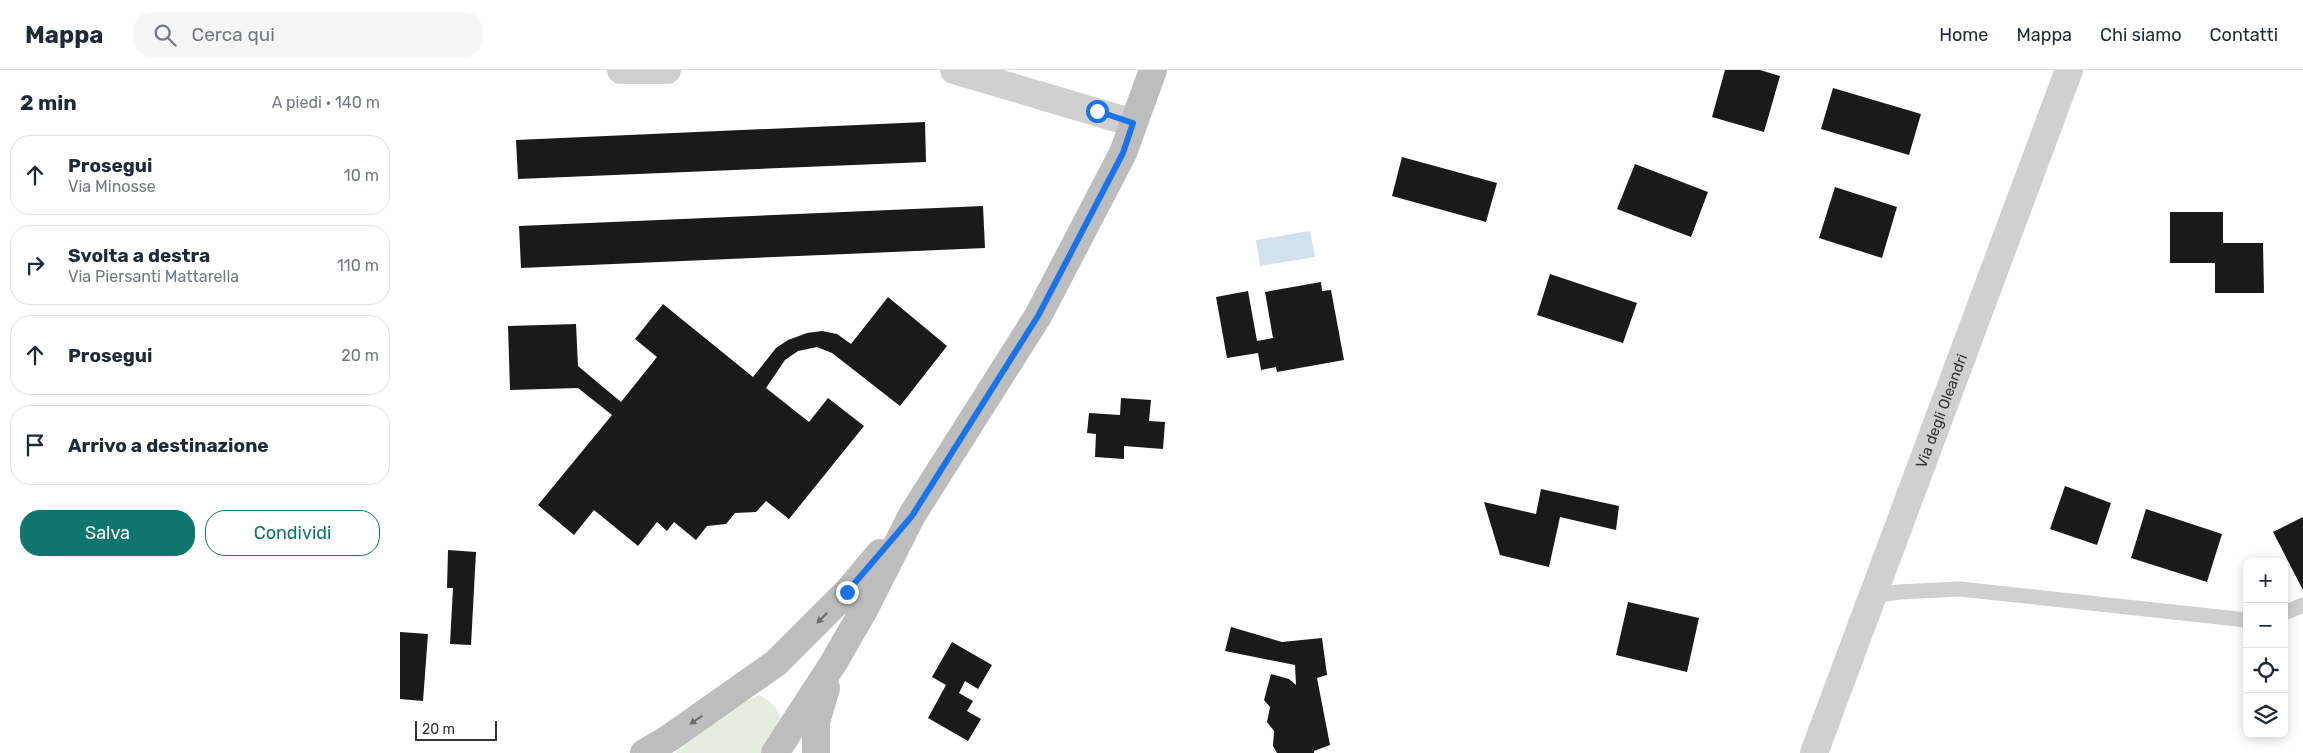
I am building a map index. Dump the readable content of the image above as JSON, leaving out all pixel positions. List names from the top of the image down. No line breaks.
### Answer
{"streets":{"street":["Via degli Oleandri"]},"scale_bar":"20 m","page":{"header":"Mappa","search":"Cerca qui","nav":["Home","Mappa","Chi siamo","Contatti"],"heading":["2 min","A piedi · 140 m"],"list":[["Prosegui","Via Minosse","10 m"],["Svolta a destra","Via Piersanti Mattarella","110 m"],["Prosegui","20 m"],"Arrivo a destinazione"],"buttons":["Salva","Condividi"],"map_buttons":["+","−"],"scale":"20 m"}}
